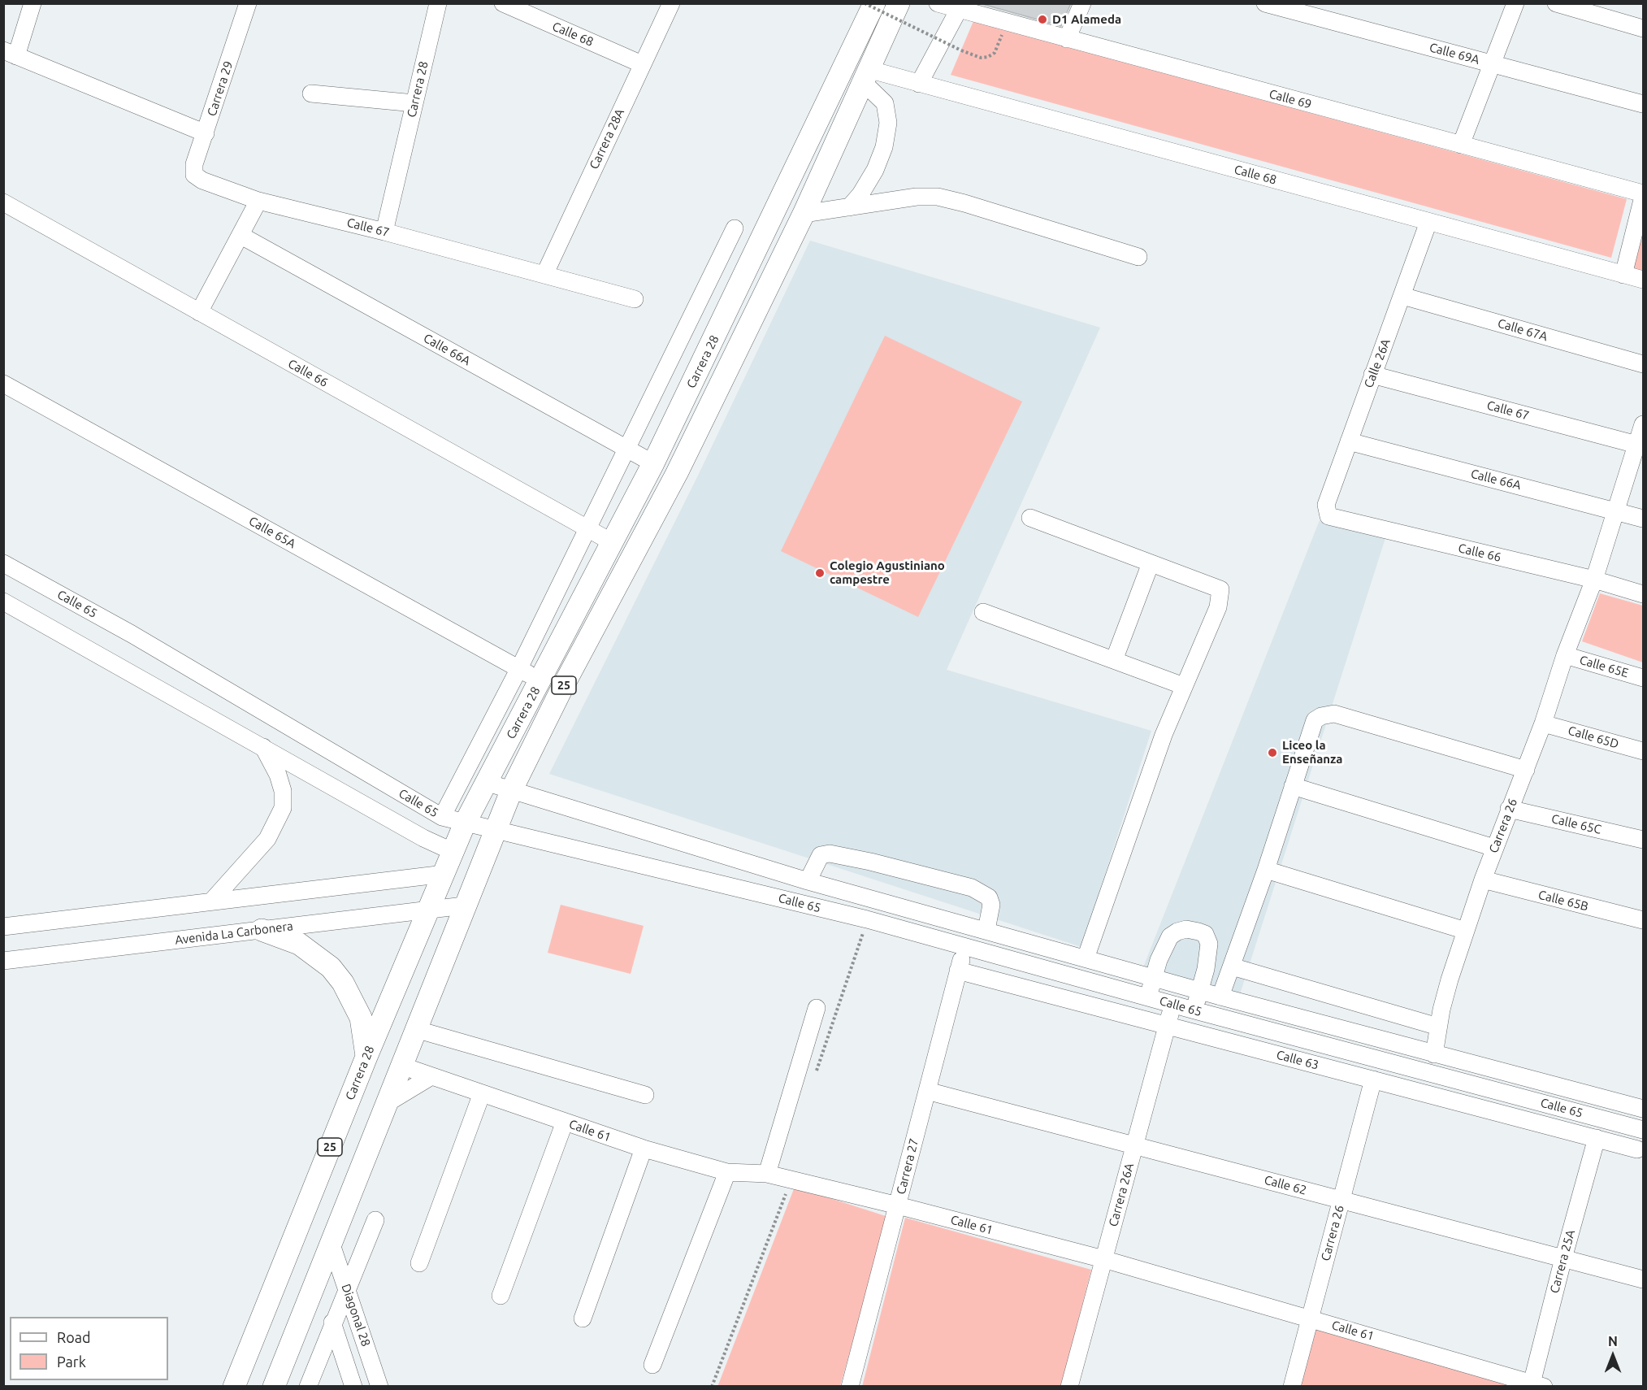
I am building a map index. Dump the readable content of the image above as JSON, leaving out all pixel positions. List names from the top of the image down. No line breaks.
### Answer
{"streets":{"main road":["Carrera 28","25"],"street":["Calle 68","Calle 69A","Carrera 29","Calle 69","Carrera 28A","Calle 67","Calle 67A","Calle 66A","Calle 26A","Calle 66","Calle 65A","Calle 65","Calle 65E","Calle 65D","Calle 65C","Carrera 26","Calle 65B","Avenida La Carbonera","Calle 63","Calle 61","Carrera 27","Calle 62","Carrera 26A","Carrera 25A","Diagonal 28"]},"crossings":[["Calle 68","Carrera 28"],["Calle 68","Carrera 28A"],["Calle 68","Calle 26A"],["Carrera 29","Calle 67"],["Carrera 28","Calle 67"],["Carrera 28","Calle 66A"],["Carrera 28","Calle 66"],["Carrera 28","Calle 65A"],["Carrera 28","Calle 65"],["Carrera 28","Avenida La Carbonera"],["Carrera 28","Calle 61"],["Carrera 28","Diagonal 28"],["Carrera 28A","Calle 67"],["Calle 67","Calle 26A"],["Calle 67","Carrera 26"],["Calle 67A","Calle 26A"],["Calle 66A","Calle 26A"],["Calle 66A","Carrera 26"],["Calle 26A","Calle 66"],["Calle 66","Carrera 26"],["Calle 65","Carrera 26"],["Calle 65","Carrera 27"],["Calle 65","Carrera 26A"],["Calle 65E","Carrera 26"],["Calle 65D","Carrera 26"],["Calle 65C","Carrera 26"],["Carrera 26","Calle 65B"],["Carrera 26","Calle 63"],["Carrera 26","Calle 61"],["Carrera 26","Calle 62"],["Calle 63","Carrera 27"],["Calle 63","Carrera 26A"],["Calle 63","Carrera 25A"],["Calle 61","Carrera 27"],["Calle 61","Carrera 26A"],["Calle 61","Carrera 25A"],["Carrera 27","Calle 62"],["Calle 62","Carrera 26A"],["Calle 62","Carrera 25A"]],"places":["D1 Alameda","Colegio Agustiniano campestre","Liceo la Enseñanza"],"legend":["Road","Park"],"north":"top"}
